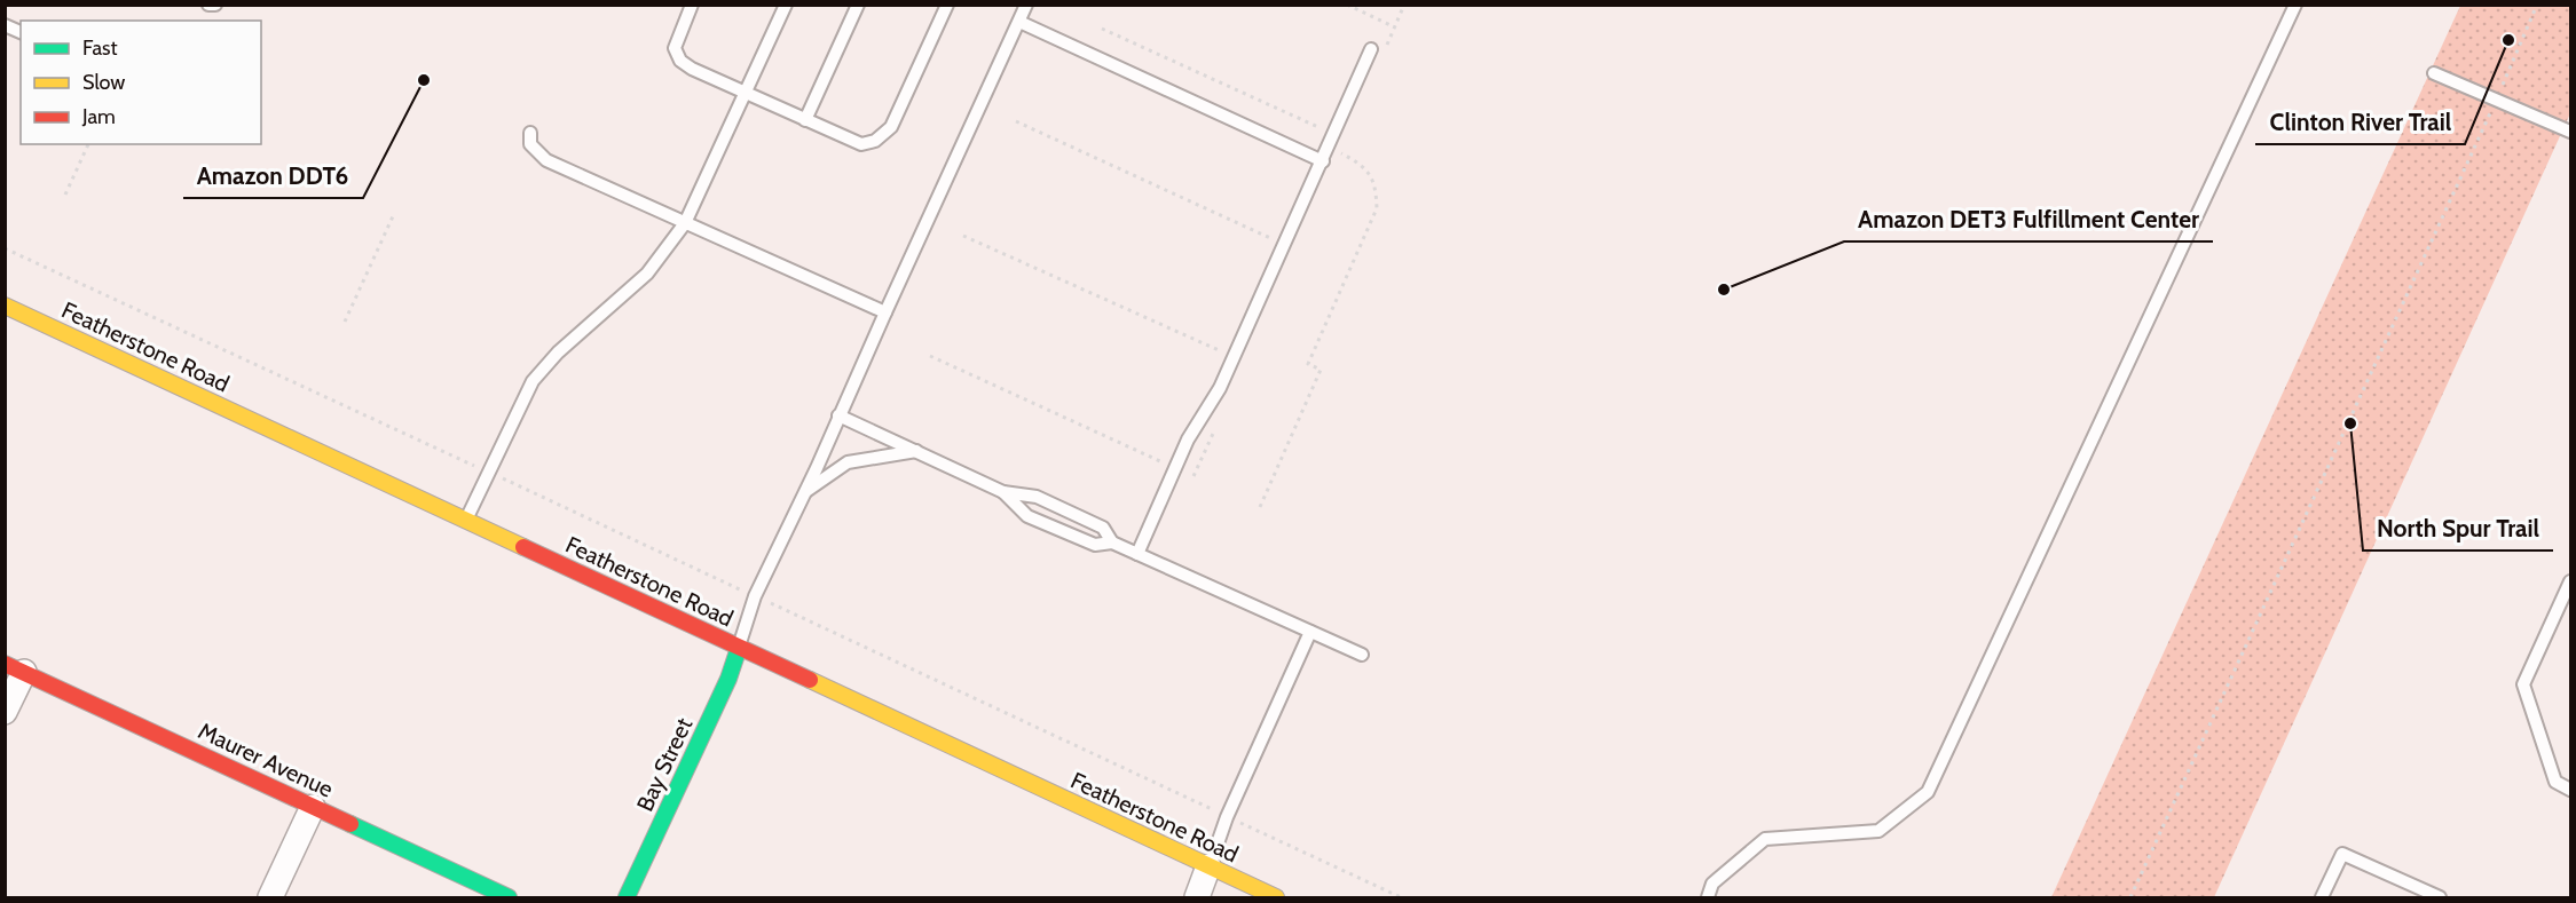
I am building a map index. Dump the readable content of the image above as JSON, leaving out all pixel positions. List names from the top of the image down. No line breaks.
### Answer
{"streets":{"street":["Featherstone Road","Maurer Avenue","Bay Street"]},"crossings":[["Featherstone Road","Bay Street"]],"places":["Clinton River Trail","Amazon DDT6","Amazon DET3 Fulfillment Center","North Spur Trail"],"legend":["Fast","Slow","Jam"]}
